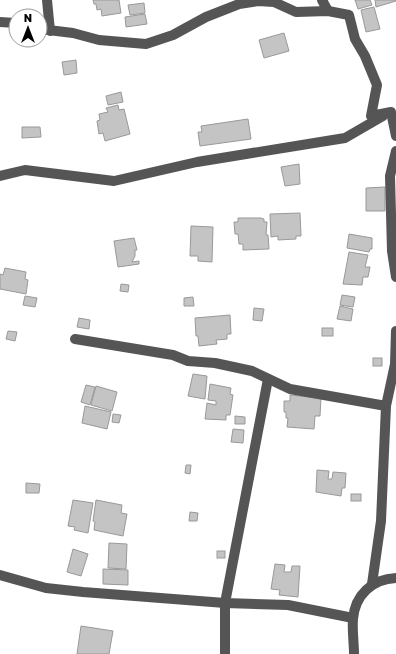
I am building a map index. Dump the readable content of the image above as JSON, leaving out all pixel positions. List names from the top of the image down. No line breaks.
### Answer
{"north":"top"}
